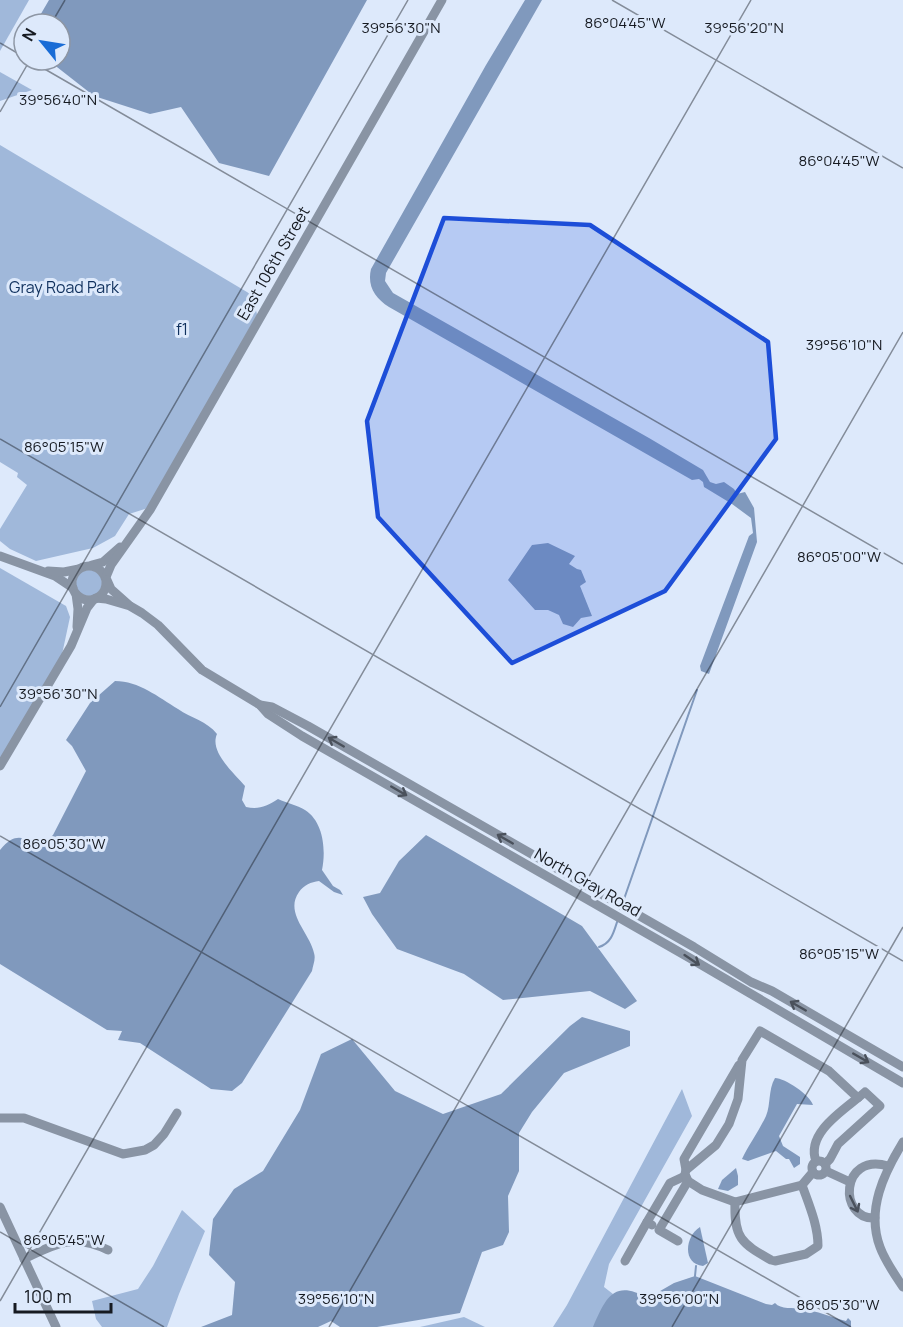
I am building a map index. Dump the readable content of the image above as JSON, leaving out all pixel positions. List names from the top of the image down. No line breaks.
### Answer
{"streets":{"street":["East 106th Street","North Gray Road"]},"crossings":[["East 106th Street","North Gray Road"]],"parks":["Gray Road Park","f1"],"scale_bar":"100 m","north":"top left","coordinates":["86°04'45\"W","39°56'30\"N","39°56'20\"N","39°56'40\"N","39°56'10\"N","86°05'15\"W","86°05'00\"W","86°05'30\"W","86°05'45\"W","39°56'00\"N"]}
